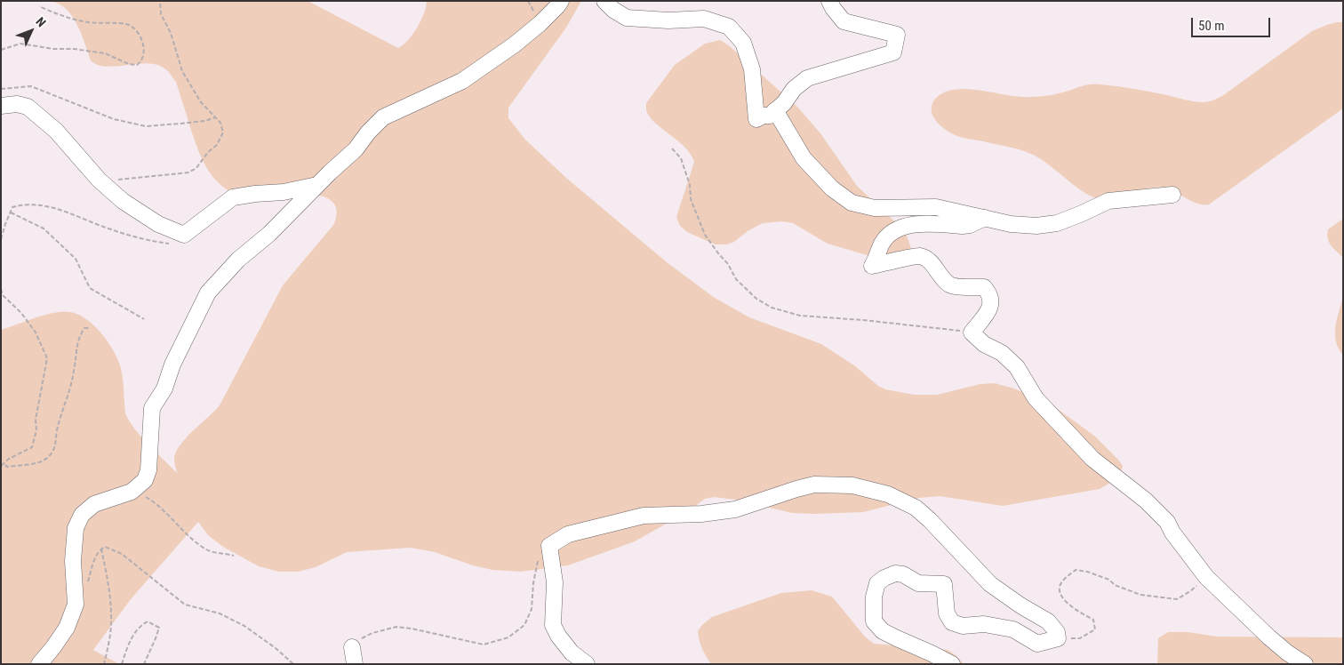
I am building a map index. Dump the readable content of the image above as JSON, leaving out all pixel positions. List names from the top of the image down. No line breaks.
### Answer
{"scale_bar":"50 m","north":"top right"}
